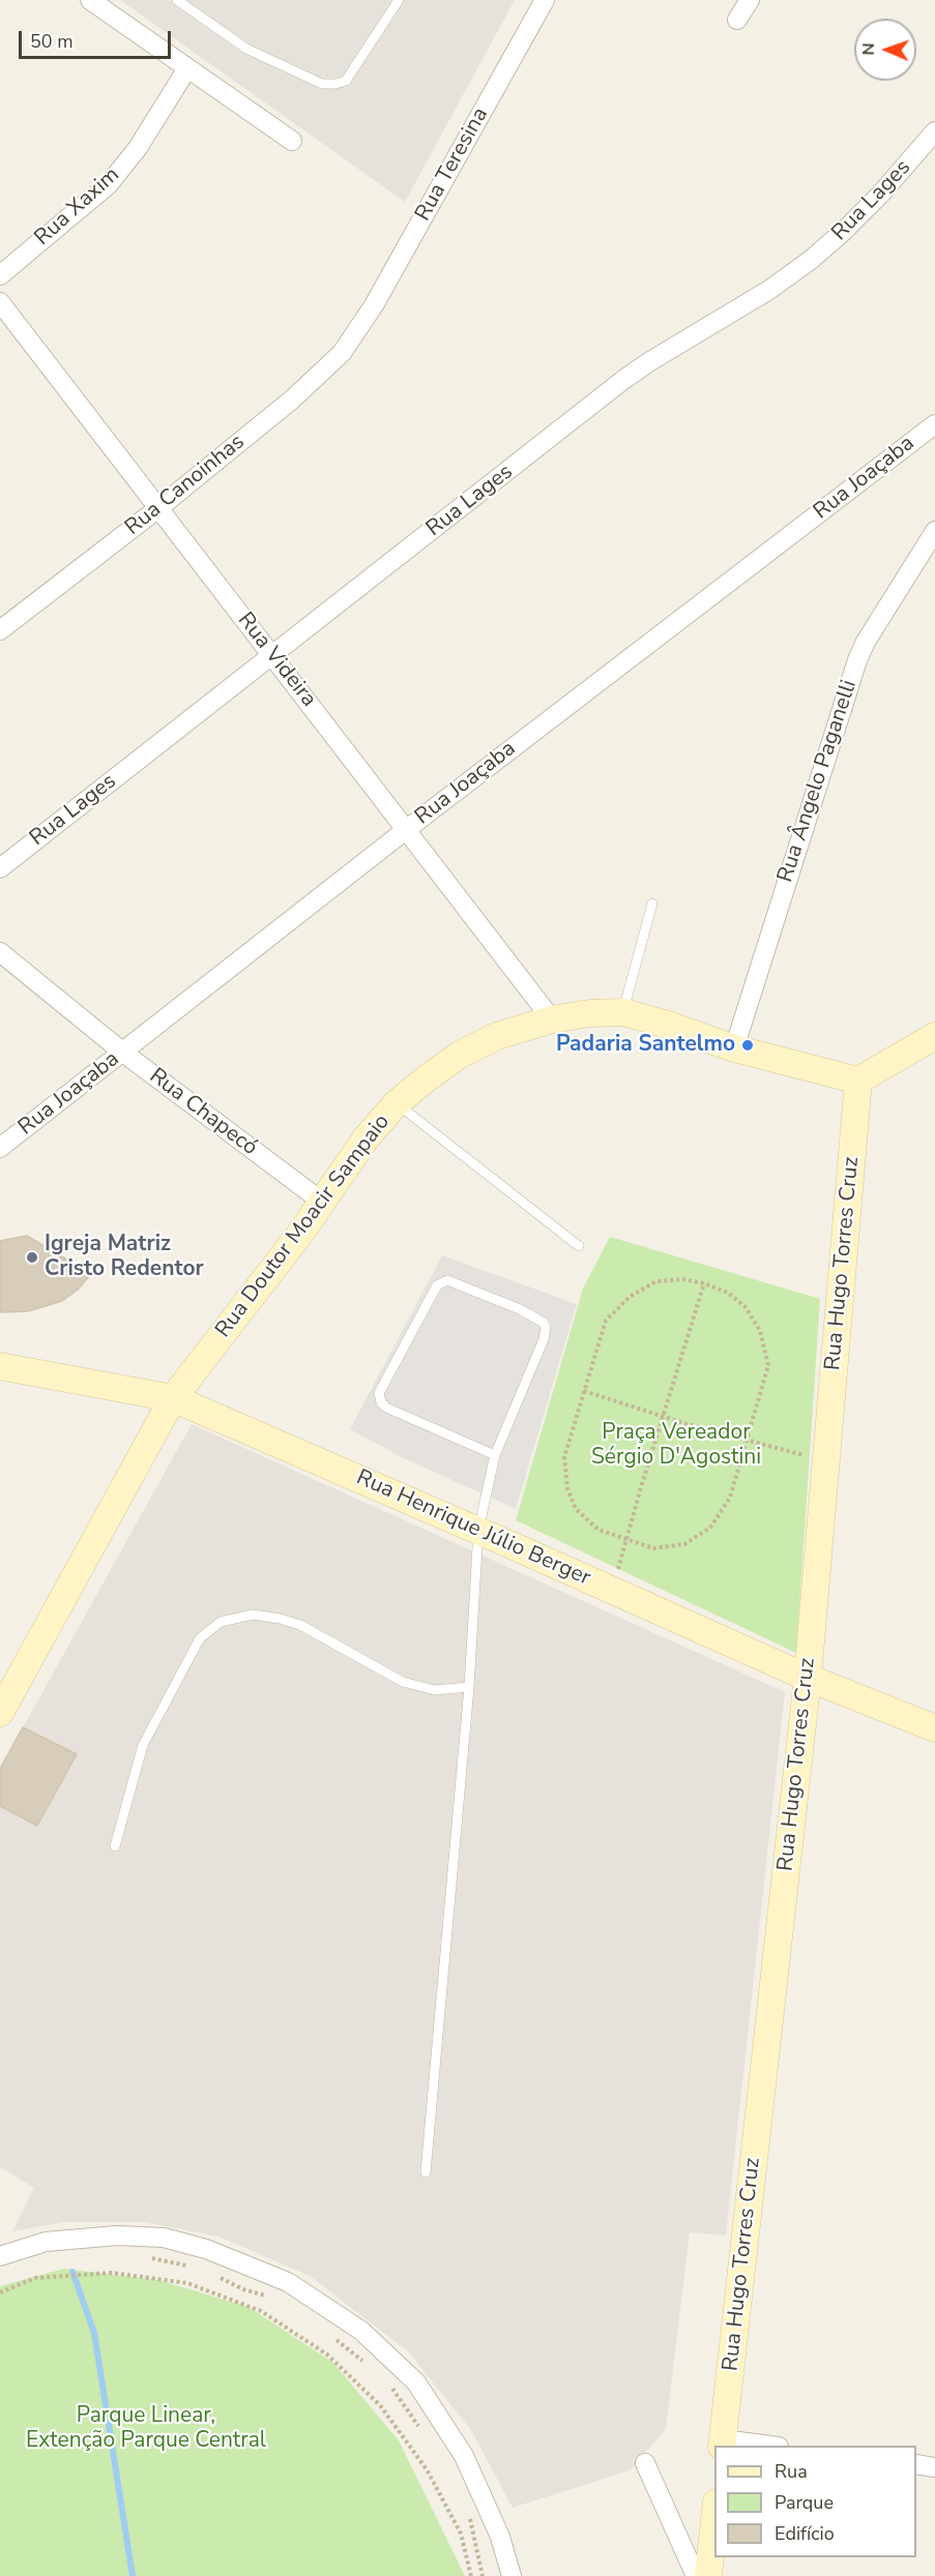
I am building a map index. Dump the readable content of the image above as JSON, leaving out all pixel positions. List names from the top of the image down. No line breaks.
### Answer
{"streets":{"street":["Rua Teresina","Rua Lages","Rua Xaxim","Rua Joaçaba","Rua Canoinhas","Rua Videira","Rua Ângelo Paganelli","Rua Chapecó","Rua Doutor Moacir Sampaio","Rua Hugo Torres Cruz","Rua Henrique Júlio Berger"]},"crossings":[["Rua Teresina","Rua Canoinhas"],["Rua Lages","Rua Videira"],["Rua Joaçaba","Rua Videira"],["Rua Joaçaba","Rua Chapecó"],["Rua Canoinhas","Rua Videira"],["Rua Videira","Rua Doutor Moacir Sampaio"],["Rua Ângelo Paganelli","Rua Doutor Moacir Sampaio"],["Rua Chapecó","Rua Doutor Moacir Sampaio"],["Rua Doutor Moacir Sampaio","Rua Hugo Torres Cruz"],["Rua Doutor Moacir Sampaio","Rua Henrique Júlio Berger"],["Rua Hugo Torres Cruz","Rua Henrique Júlio Berger"]],"parks":["Praça Vereador Sérgio D'Agostini","Parque Linear, Extenção Parque Central"],"places":["Padaria Santelmo","Igreja Matriz Cristo Redentor"],"legend":["Rua","Parque","Edifício"],"scale_bar":"50 m","north":"left"}
